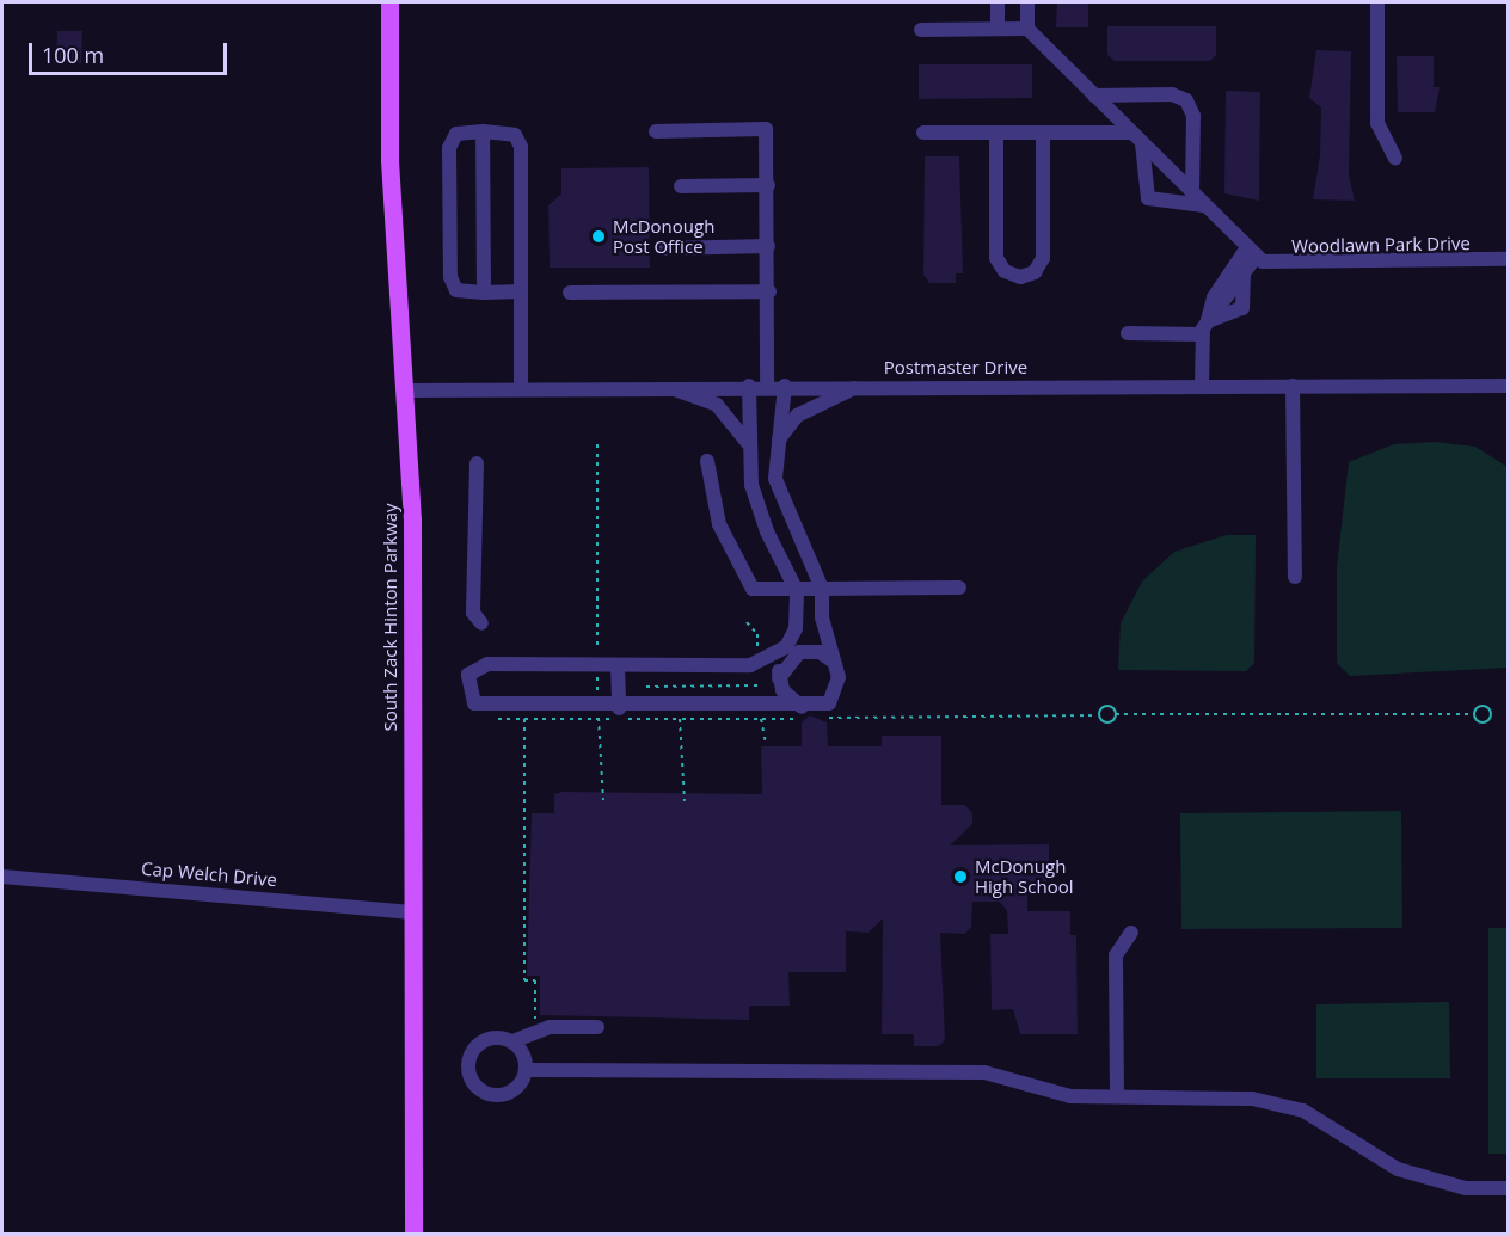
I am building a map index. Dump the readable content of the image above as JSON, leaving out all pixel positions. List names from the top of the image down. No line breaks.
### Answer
{"streets":{"main road":["South Zack Hinton Parkway"],"street":["Woodlawn Park Drive","Postmaster Drive","Cap Welch Drive"]},"crossings":[["Postmaster Drive","South Zack Hinton Parkway"],["South Zack Hinton Parkway","Cap Welch Drive"]],"places":["McDonough Post Office","McDonugh High School"],"scale_bar":"100 m"}
